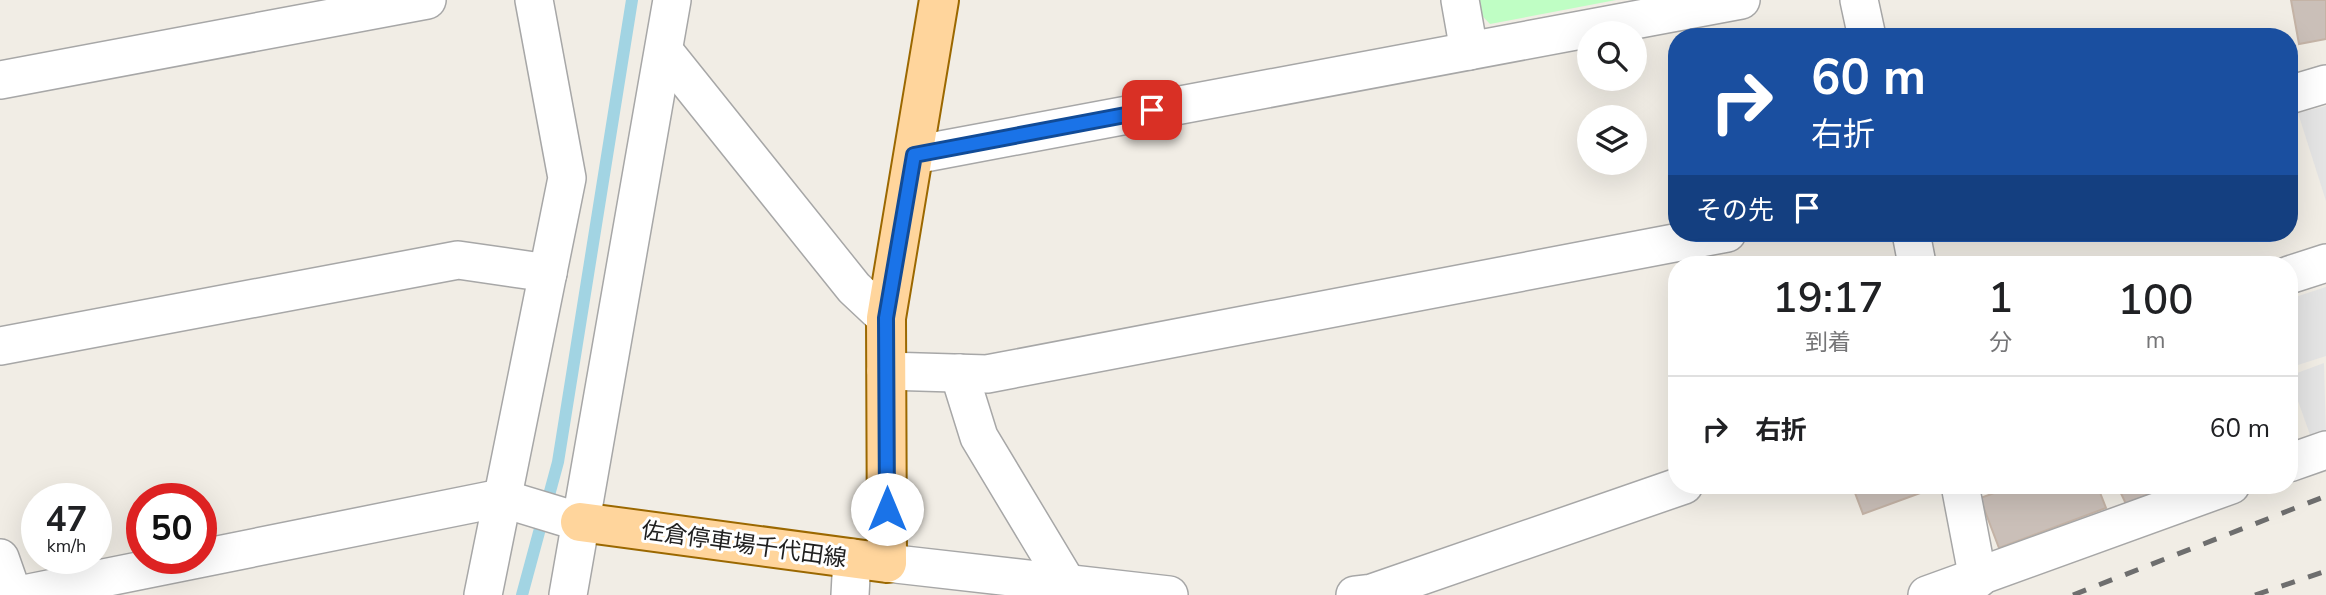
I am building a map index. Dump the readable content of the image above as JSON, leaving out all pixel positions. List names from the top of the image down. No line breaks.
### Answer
{"streets":{"main road":["佐倉停車場千代田線"]},"page":{"turn":["60 m","右折"],"then":"その先","eta":["19:17","到着","1","分","100","m"],"list":[{"name":"右折","value":"60 m"}],"speed":"47 km/h","limit":"50"}}
